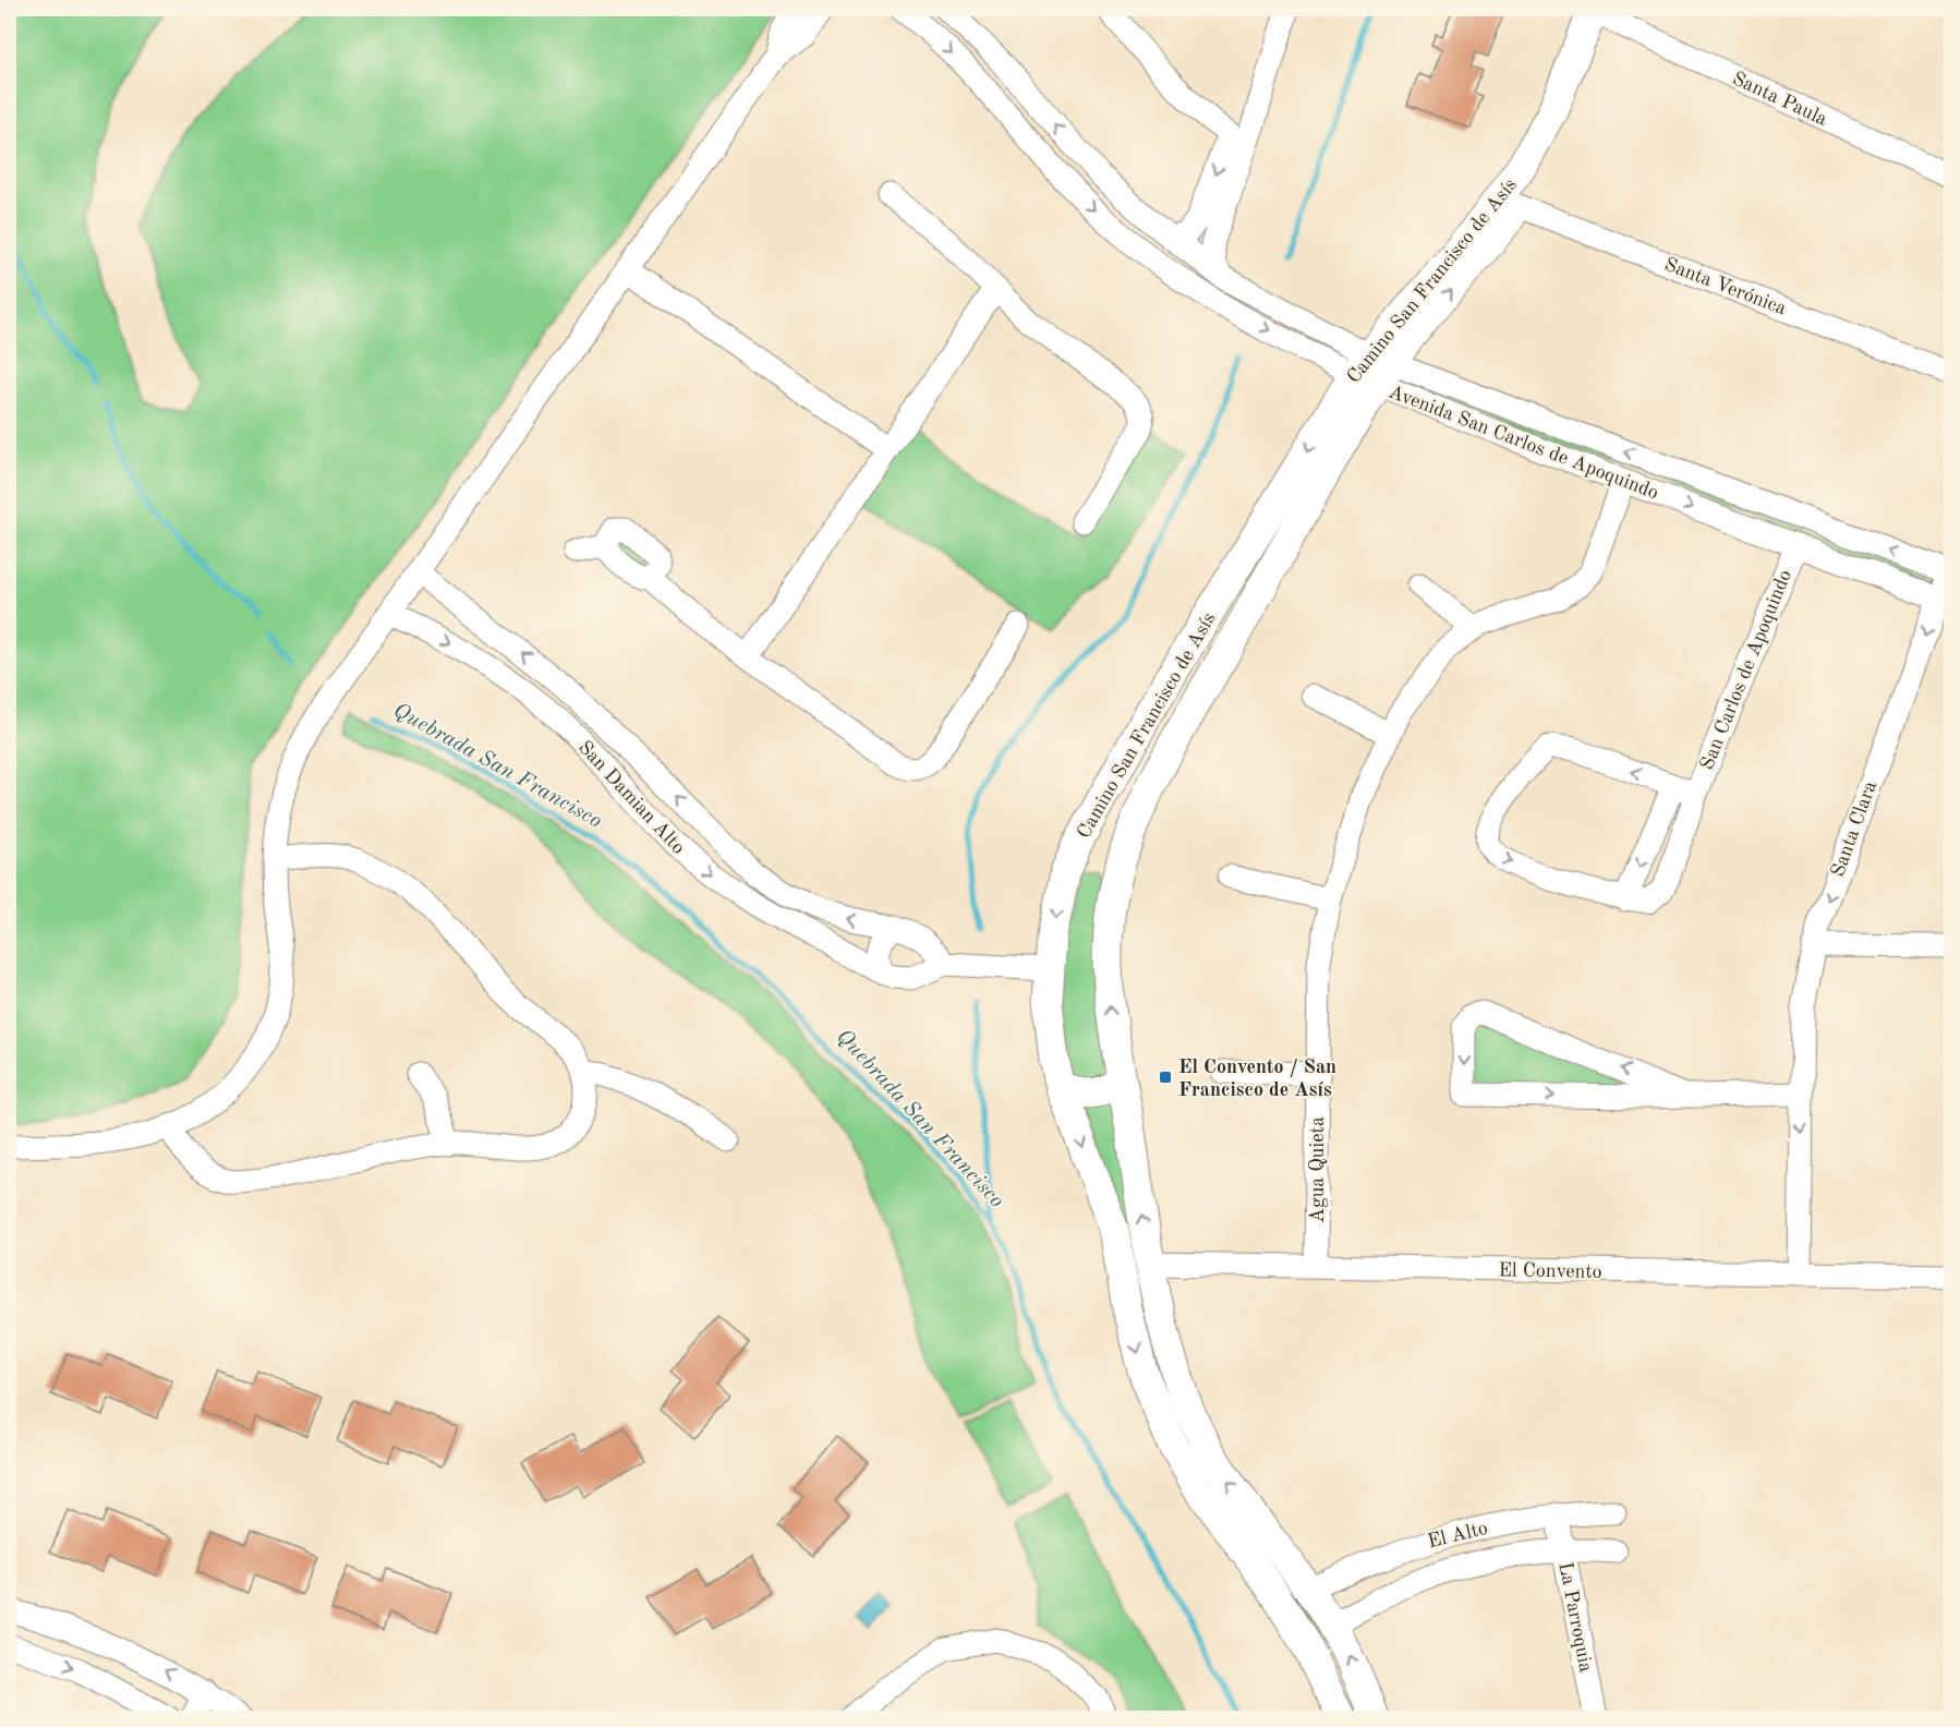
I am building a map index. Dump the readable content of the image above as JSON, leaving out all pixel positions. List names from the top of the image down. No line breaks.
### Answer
{"streets":{"main road":["Camino San Francisco de Asís"],"street":["Santa Paula","Santa Verónica","Avenida San Carlos de Apoquindo","San Carlos de Apoquindo","San Damian Alto","Santa Clara","Agua Quieta","El Convento","El Alto","La Parroquia"]},"crossings":[["Santa Paula","Camino San Francisco de Asís"],["Camino San Francisco de Asís","Santa Verónica"],["Camino San Francisco de Asís","Avenida San Carlos de Apoquindo"],["Camino San Francisco de Asís","San Damian Alto"],["Camino San Francisco de Asís","El Convento"],["Camino San Francisco de Asís","El Alto"],["Avenida San Carlos de Apoquindo","San Carlos de Apoquindo"],["Avenida San Carlos de Apoquindo","Santa Clara"],["Avenida San Carlos de Apoquindo","Agua Quieta"],["Santa Clara","El Convento"],["Agua Quieta","El Convento"],["El Alto","La Parroquia"]],"one_way":["Santa Clara"],"water":["Quebrada San Francisco"],"places":{"transit":["El Convento / San Francisco de Asís"]}}
